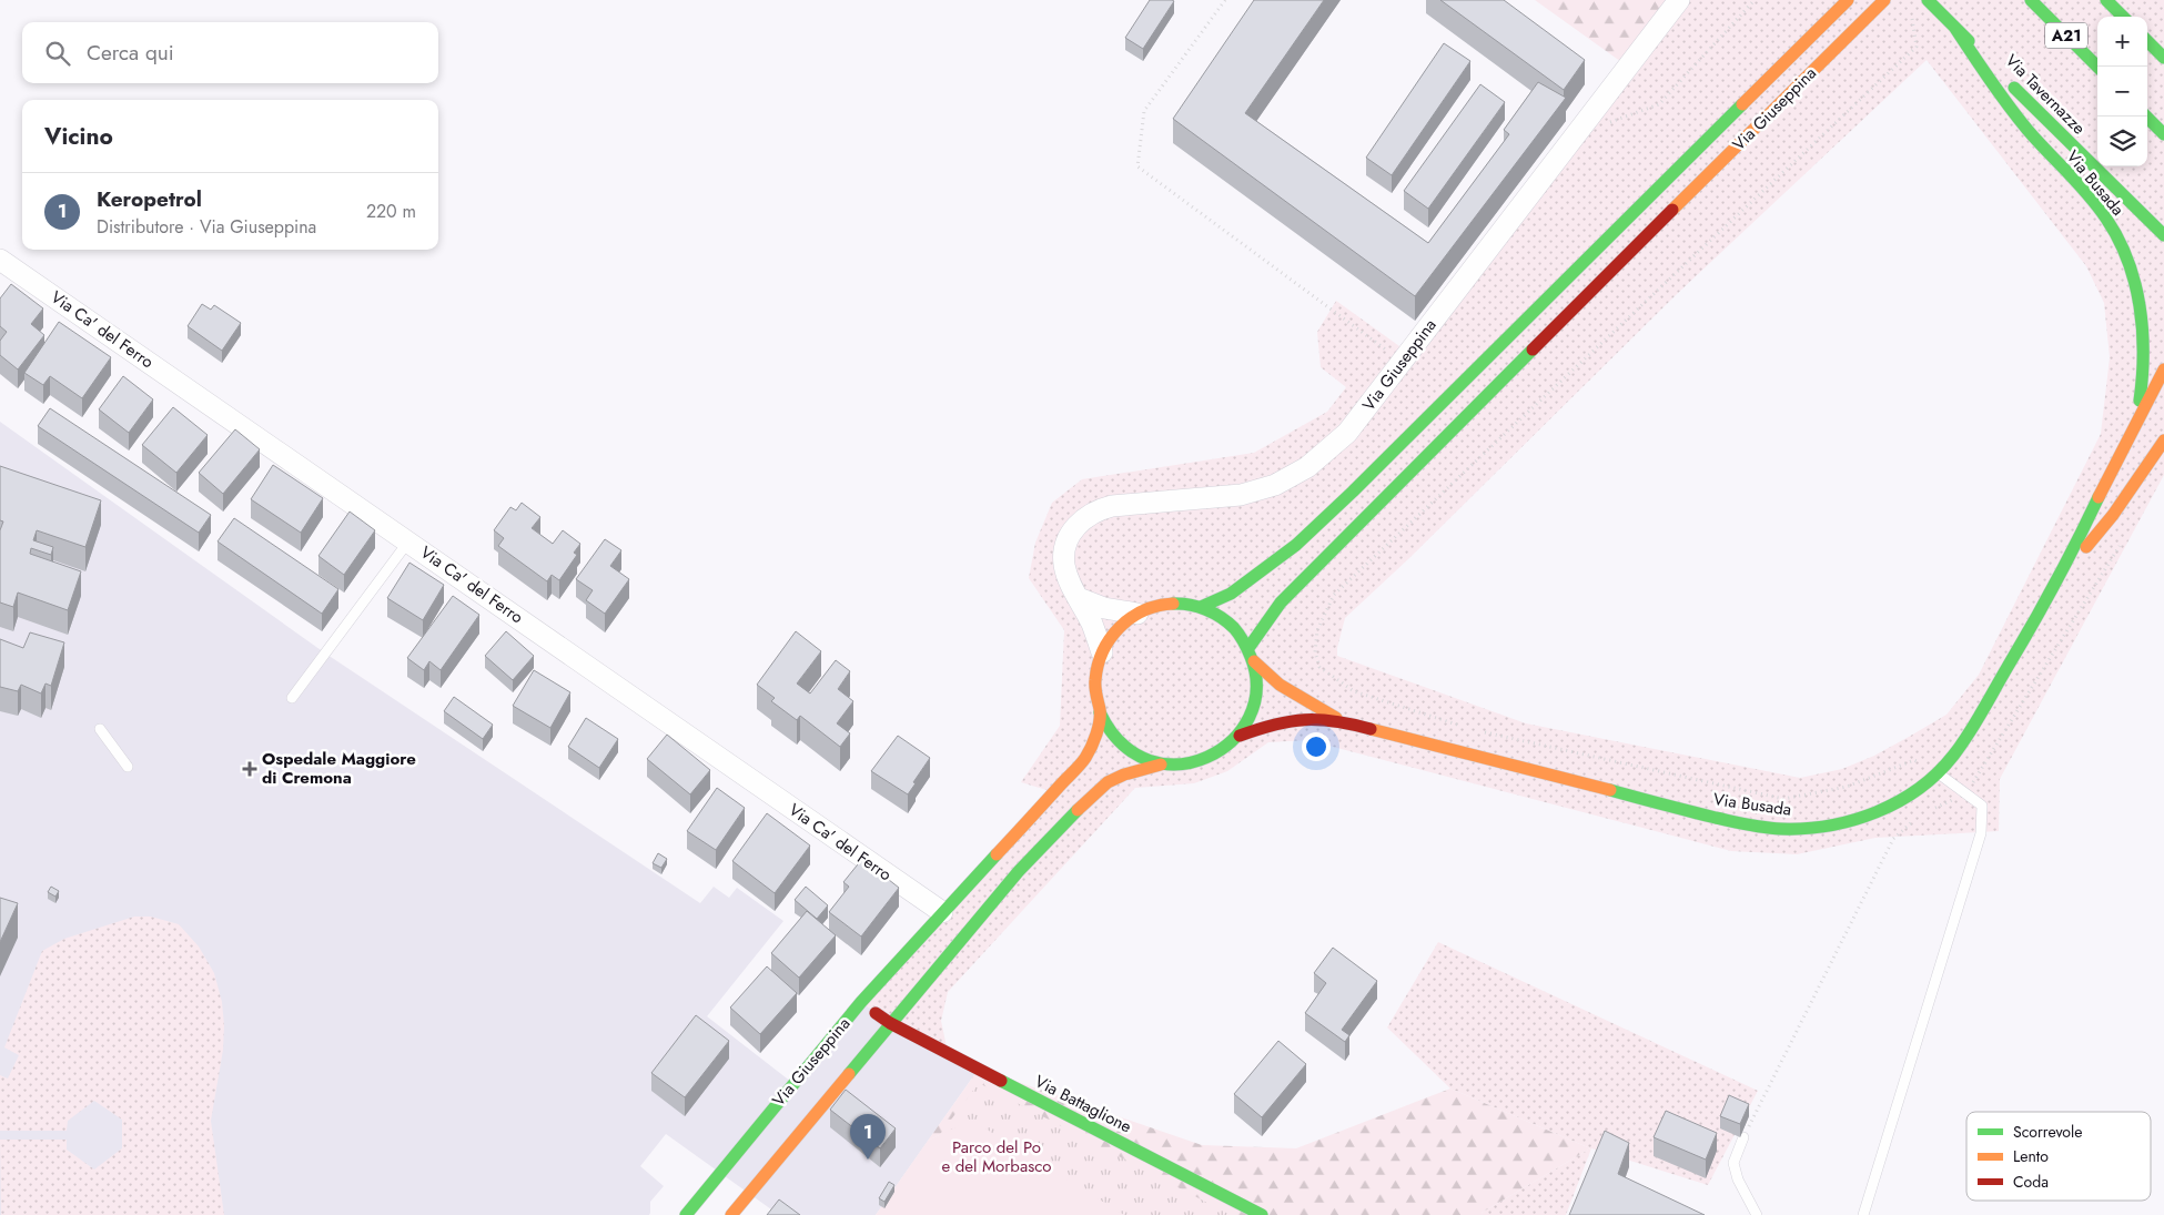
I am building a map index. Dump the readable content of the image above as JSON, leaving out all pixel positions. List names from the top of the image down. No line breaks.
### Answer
{"streets":{"main road":["A21","Via Tavernazze","Via Giuseppina","Via Busada","Via Battaglione"],"street":["Via Ca' del Ferro"]},"crossings":[["Via Tavernazze","Via Busada"],["Via Giuseppina","Via Busada"],["Via Giuseppina","Via Ca' del Ferro"],["Via Giuseppina","Via Battaglione"]],"parks":["Parco del Po e del Morbasco"],"places":{"health":["Ospedale Maggiore di Cremona"]},"legend":["Scorrevole","Lento","Coda"],"page":{"map_buttons":["+","−"],"search":"Cerca qui","heading":"Vicino","list":[{"mark":"1","name":"Keropetrol","note":"Distributore · Via Giuseppina","value":"220 m"}],"pins":"1"}}
